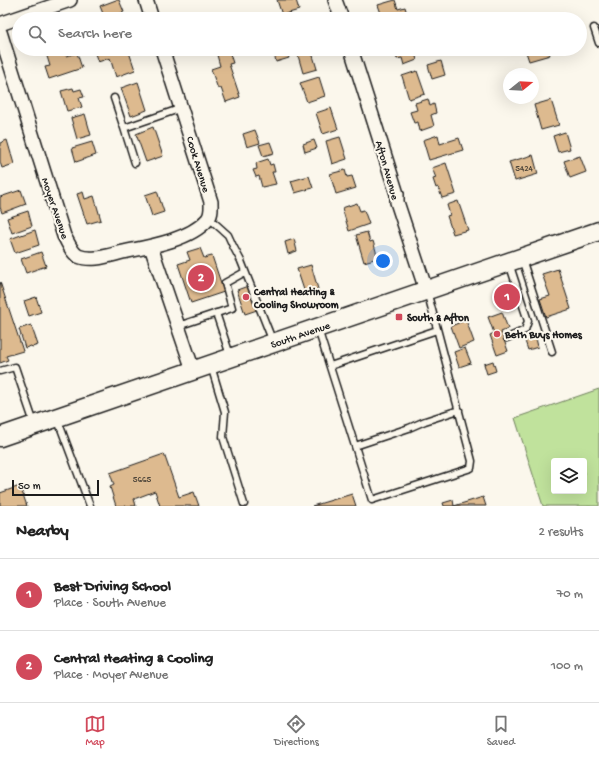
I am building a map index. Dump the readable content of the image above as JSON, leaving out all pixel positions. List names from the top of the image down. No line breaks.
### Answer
{"streets":{"main road":["South Avenue"],"street":["Cook Avenue","Afton Avenue","Moyer Avenue"]},"crossings":[["Afton Avenue","South Avenue"]],"places":{"other":["Central Heating & Cooling Showroom","Beth Buys Homes"],"transit":["South & Afton"]},"house_numbers":["5424","5665"],"scale_bar":"50 m","north":"right","page":{"search":"Search here","pins":["2","1"],"scale":"50 m","heading":["Nearby","2 results"],"list":[{"mark":"1","name":"Best Driving School","note":"Place · South Avenue","value":"70 m"},{"mark":"2","name":"Central Heating & Cooling","note":"Place · Moyer Avenue","value":"100 m"}],"nav":["Map","Directions","Saved"]}}
